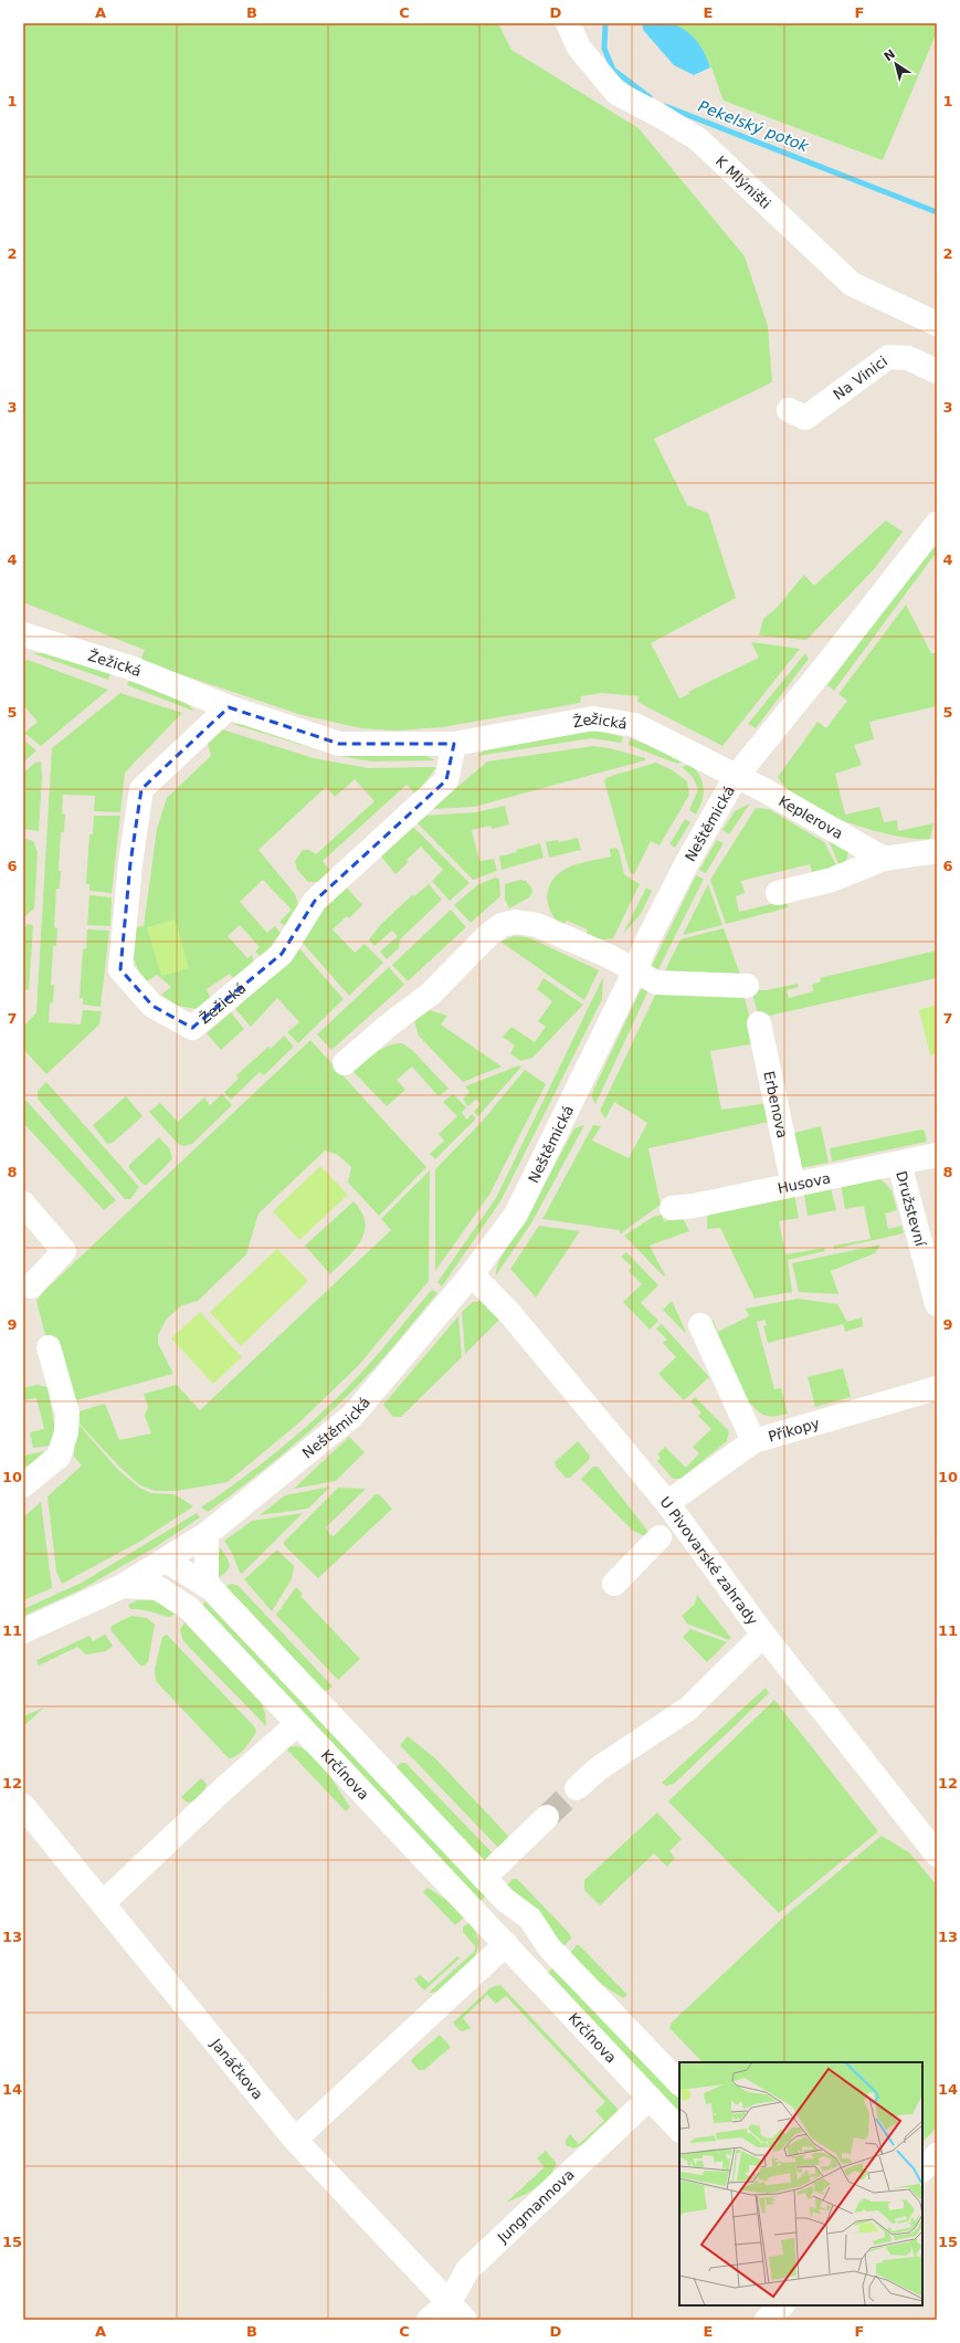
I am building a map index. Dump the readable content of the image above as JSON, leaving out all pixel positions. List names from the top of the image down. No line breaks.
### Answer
{"streets":{"street":["K Mlýništi","Na Vinici","Žežická","Keplerova","Neštěmická","Erbenova","Husova","Družstevní","Příkopy","U Pivovarské zahrady","Krčínova","Janáčkova","Jungmannova"]},"crossings":[["Žežická","Keplerova"],["Žežická","Neštěmická"],["Keplerova","Neštěmická"],["Neštěmická","U Pivovarské zahrady"],["Neštěmická","Krčínova"],["Erbenova","Husova"],["Husova","Družstevní"],["Příkopy","U Pivovarské zahrady"],["Krčínova","Jungmannova"],["Janáčkova","Jungmannova"]],"water":["Pekelský potok"],"north":"top left","grid":{"columns":["A","B","C","D","E","F"],"rows":["1","2","3","4","5","6","7","8","9","10","11","12","13","14","15"]}}
